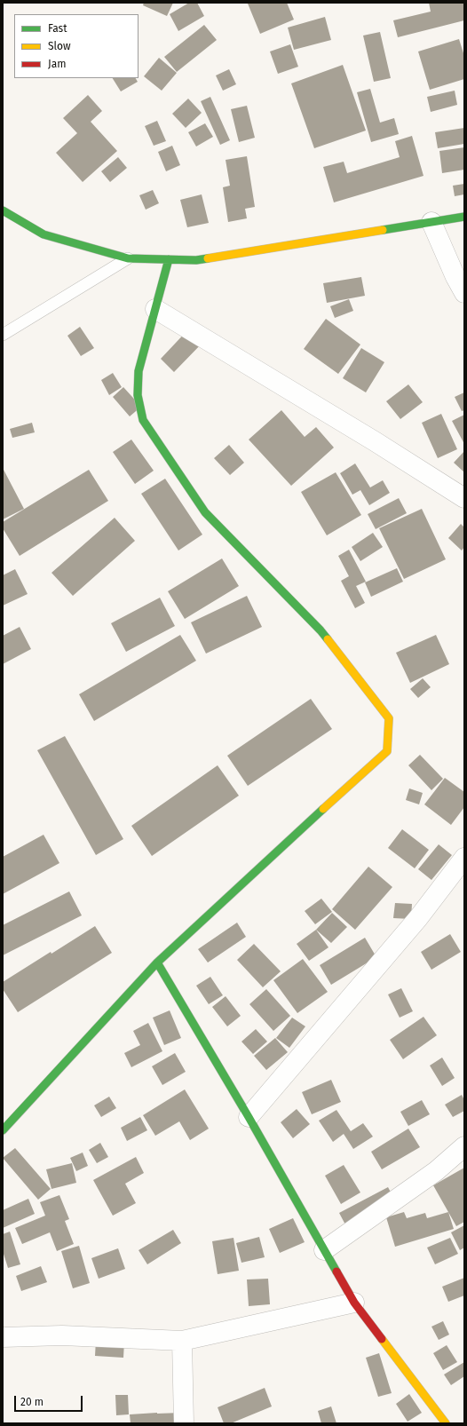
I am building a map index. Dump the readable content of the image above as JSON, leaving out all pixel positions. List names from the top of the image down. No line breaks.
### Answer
{"legend":["Fast","Slow","Jam"],"scale_bar":"20 m"}
